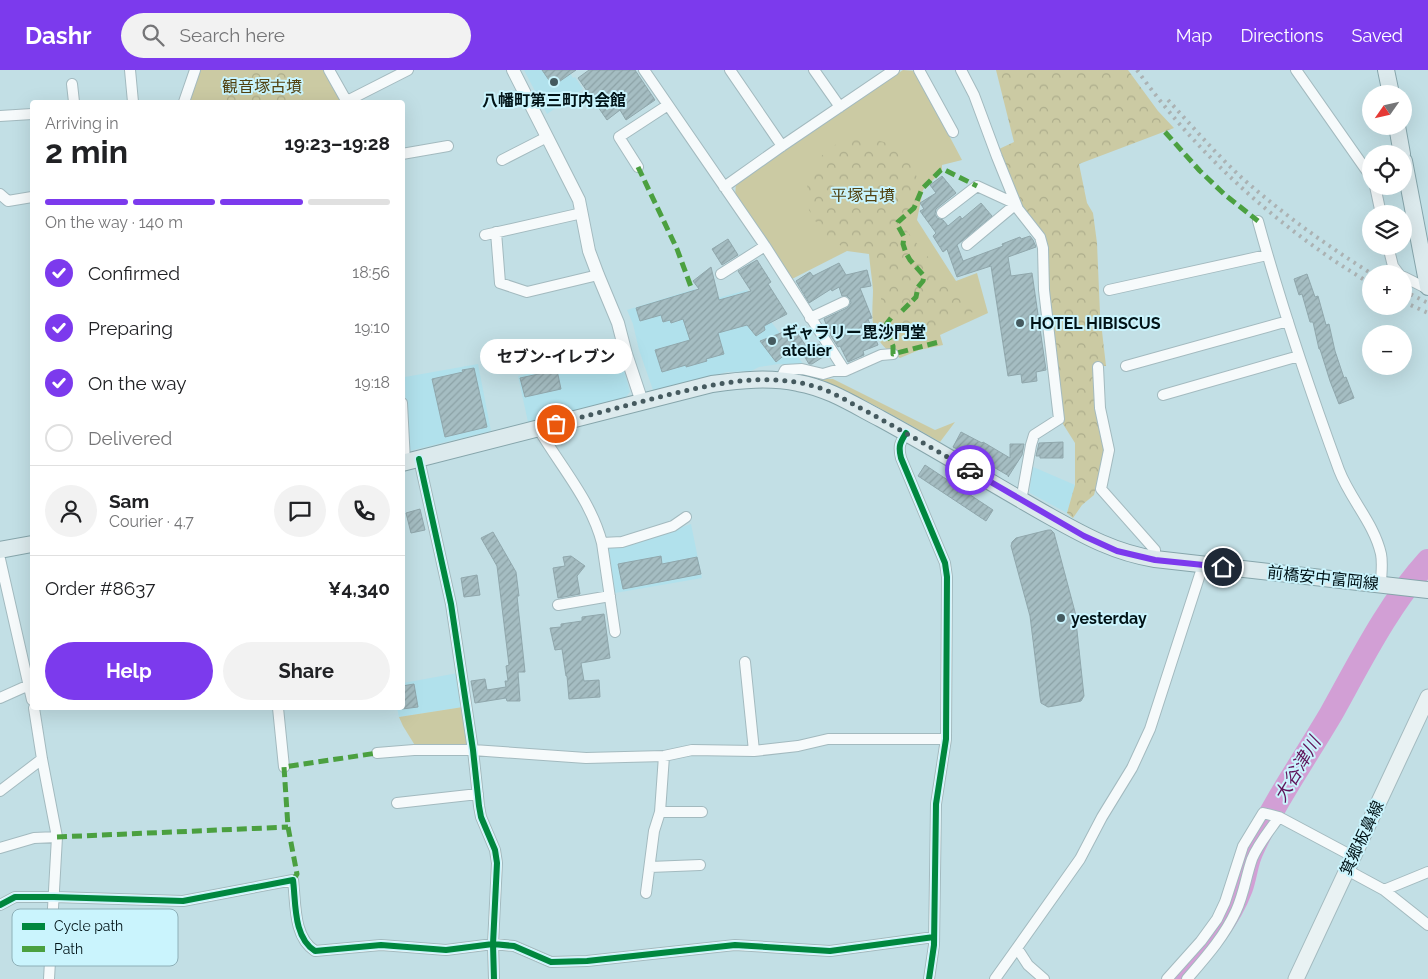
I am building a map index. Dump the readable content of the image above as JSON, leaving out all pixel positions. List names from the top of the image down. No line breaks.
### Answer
{"streets":{"main road":["前橋安中富岡線","箕郷板鼻線"]},"water":["大谷津川"],"parks":["観音塚古墳","平塚古墳"],"places":["八幡町第三町内会館","HOTEL HIBISCUS","ギャラリー毘沙門堂 atelier","セブン-イレブン","yesterday"],"legend":["Cycle path","Path"],"north":"bottom left","page":{"header":"Dashr","search":"Search here","nav":["Map","Directions","Saved"],"map_buttons":["+","−"],"heading":["2 min","Arriving in","19:23–19:28"],"panel":["Sam","Courier · 4.7","Order #8637","¥4,340"],"bar":"On the way · 140 m","list":[["Confirmed","18:56"],["Preparing","19:10"],["On the way","19:18"],"Delivered"],"bubble":"セブン-イレブン","buttons":["Help","Share"]}}
